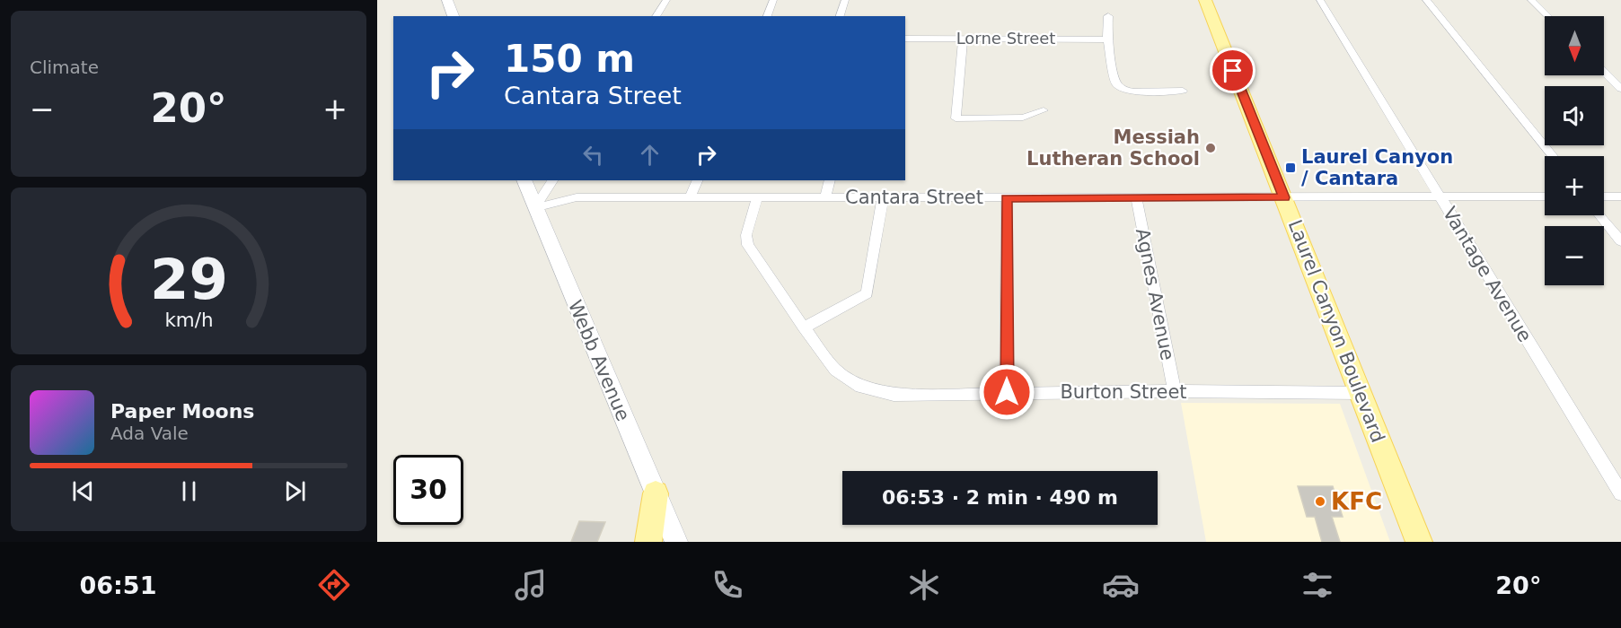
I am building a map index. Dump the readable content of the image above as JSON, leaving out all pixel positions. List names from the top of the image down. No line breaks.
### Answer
{"streets":{"main road":["Laurel Canyon Boulevard"],"street":["Lorne Street","Cantara Street","Vantage Avenue","Agnes Avenue","Webb Avenue","Burton Street"]},"crossings":[["Cantara Street","Vantage Avenue"],["Cantara Street","Agnes Avenue"],["Cantara Street","Laurel Canyon Boulevard"],["Cantara Street","Webb Avenue"],["Cantara Street","Burton Street"],["Agnes Avenue","Burton Street"],["Laurel Canyon Boulevard","Burton Street"]],"places":{"other":["Messiah Lutheran School","KFC"],"transit":["Laurel Canyon / Cantara"]},"north":"bottom","page":{"tile":"Climate","map_buttons":["+","−"],"turn":["150 m","Cantara Street"],"heat":["−","20°","+"],"song":["Paper Moons","Ada Vale"],"limit":"30","trip":"06:53 · 2 min · 490 m","tabs":["06:51","20°"],"gauge":["29","km/h"]}}
